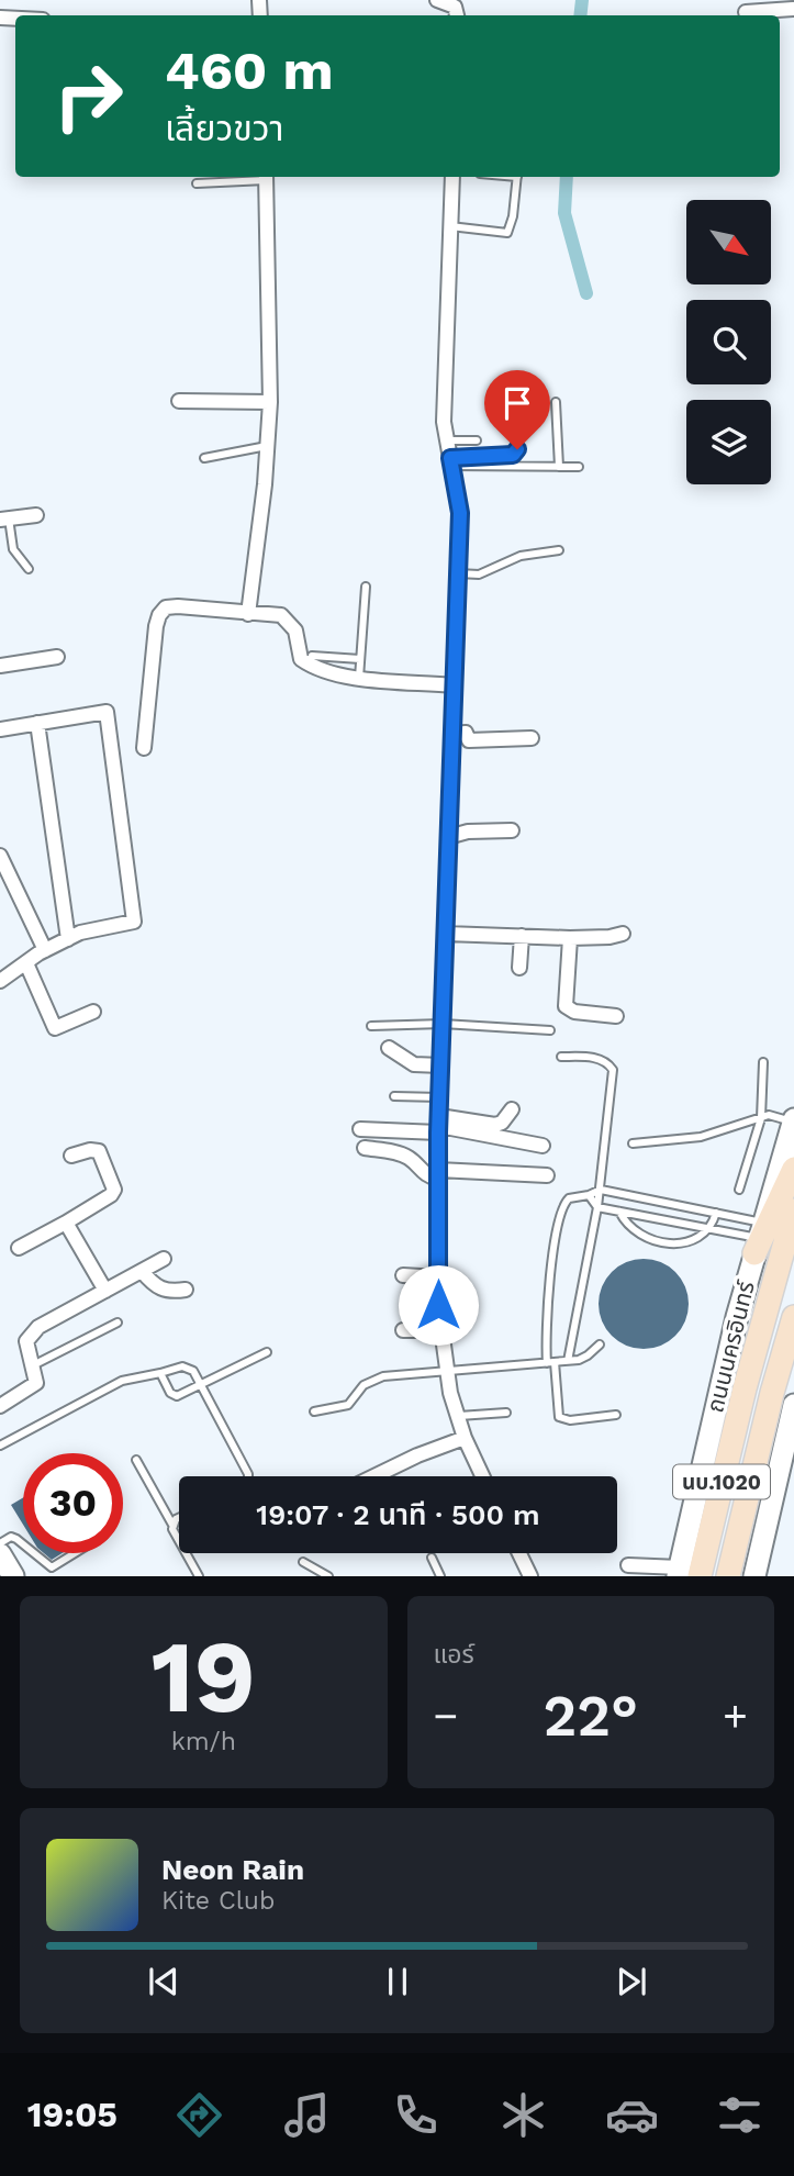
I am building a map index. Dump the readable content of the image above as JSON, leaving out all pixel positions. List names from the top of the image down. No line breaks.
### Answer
{"streets":{"main road":["ถนนนครอินทร์","นบ.1020"]},"north":"bottom right","page":{"turn":["460 m","เลี้ยวขวา"],"limit":"30","trip":"19:07 · 2 นาที · 500 m","tile":[["19","km/h"],"แอร์"],"heat":["−","22°","+"],"song":["Neon Rain","Kite Club"],"tabs":"19:05"}}
